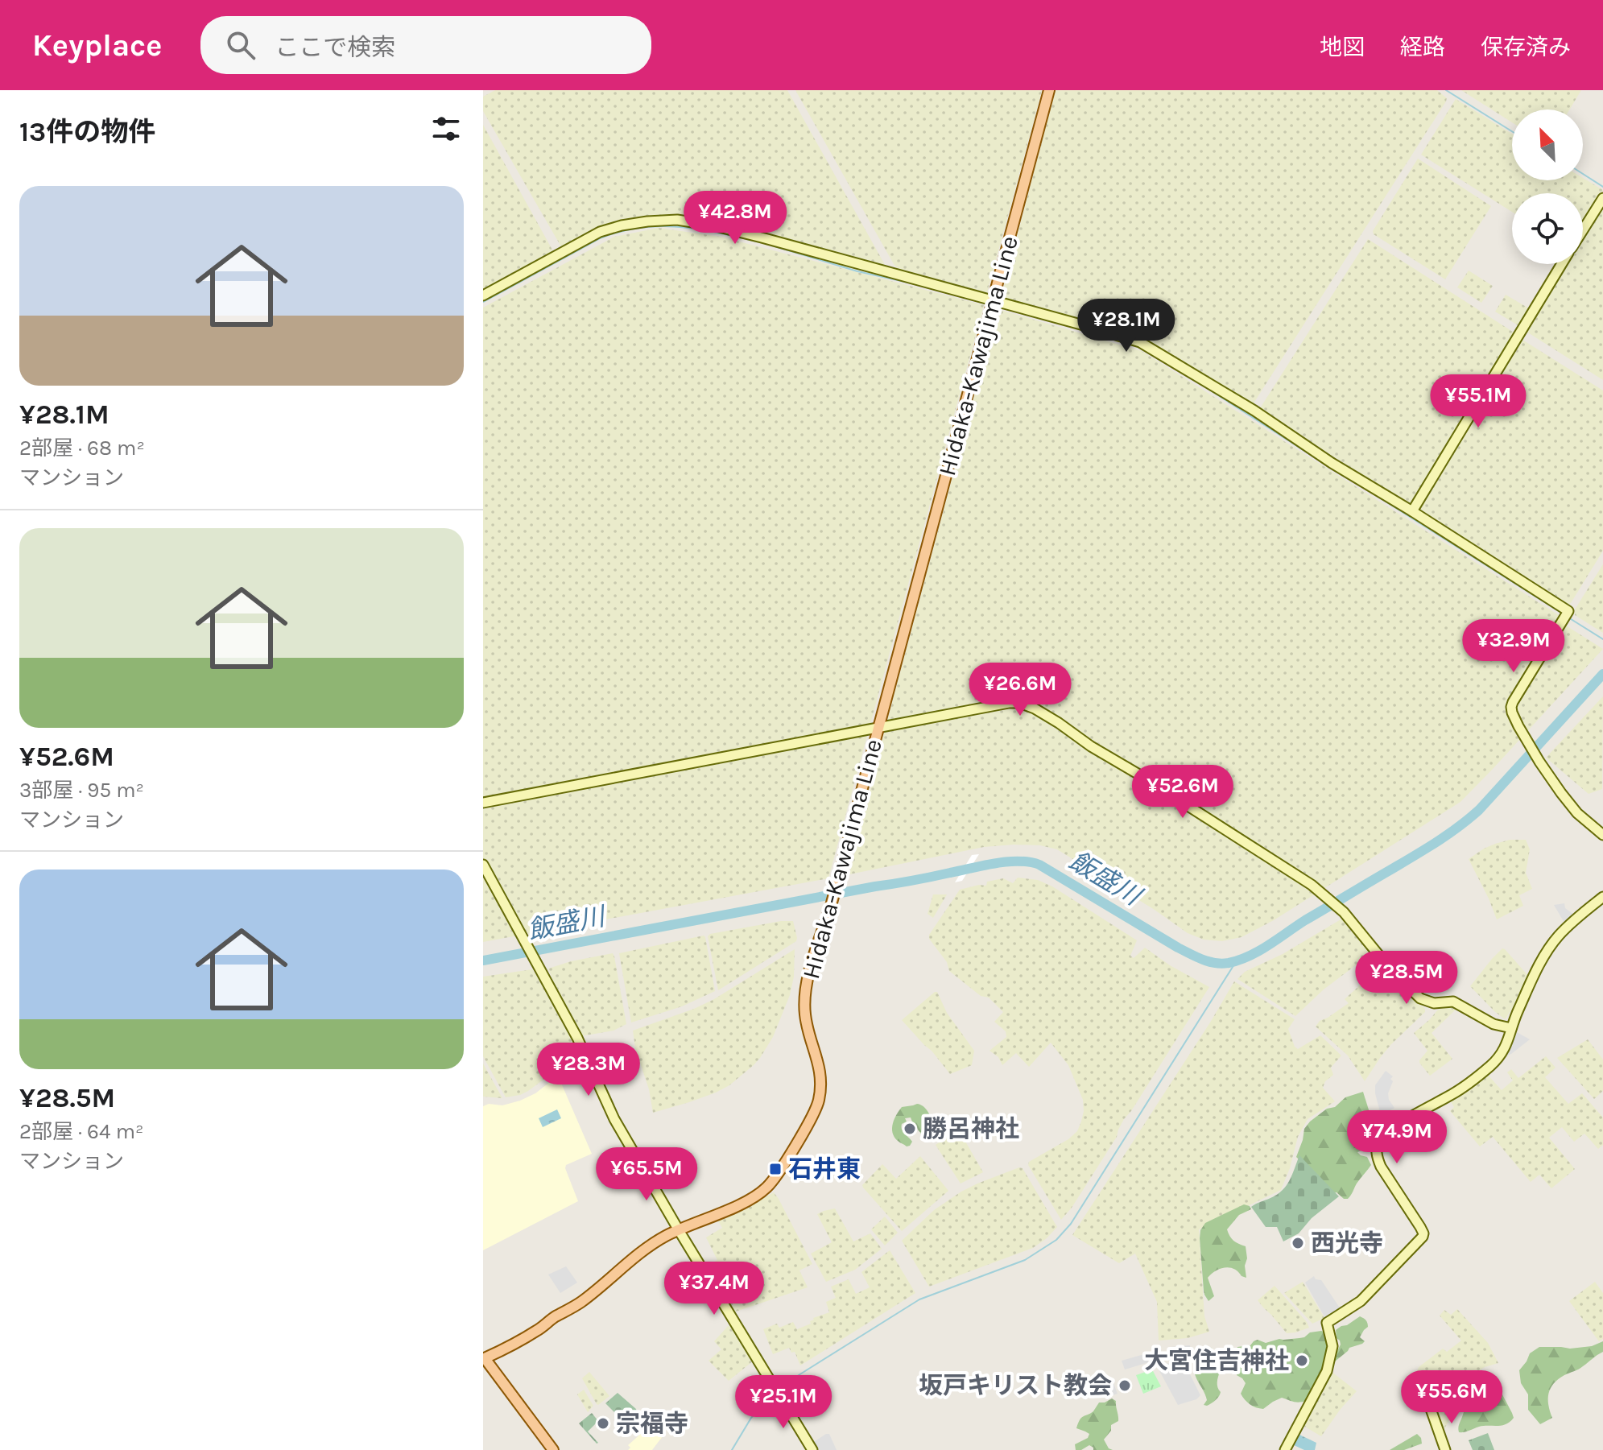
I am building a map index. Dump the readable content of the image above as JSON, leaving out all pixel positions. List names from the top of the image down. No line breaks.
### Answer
{"streets":{"main road":["Hidaka-Kawajima Line"]},"water":["飯盛川"],"places":{"other":["勝呂神社","西光寺","大宮住吉神社","坂戸キリスト教会","宗福寺"],"transit":["石井東"]},"north":"top left","page":{"header":"Keyplace","search":"ここで検索","nav":["地図","経路","保存済み"],"heading":"13件の物件","list":[{"name":"¥28.1M","note":"2部屋 · 68 m² · マンション"},{"name":"¥52.6M","note":"3部屋 · 95 m² · マンション"},{"name":"¥28.5M","note":"2部屋 · 64 m² · マンション"}],"price":["¥42.8M","¥28.1M","¥55.1M","¥32.9M","¥26.6M","¥52.6M","¥28.5M","¥28.3M","¥74.9M","¥65.5M","¥37.4M","¥55.6M","¥25.1M"]}}
